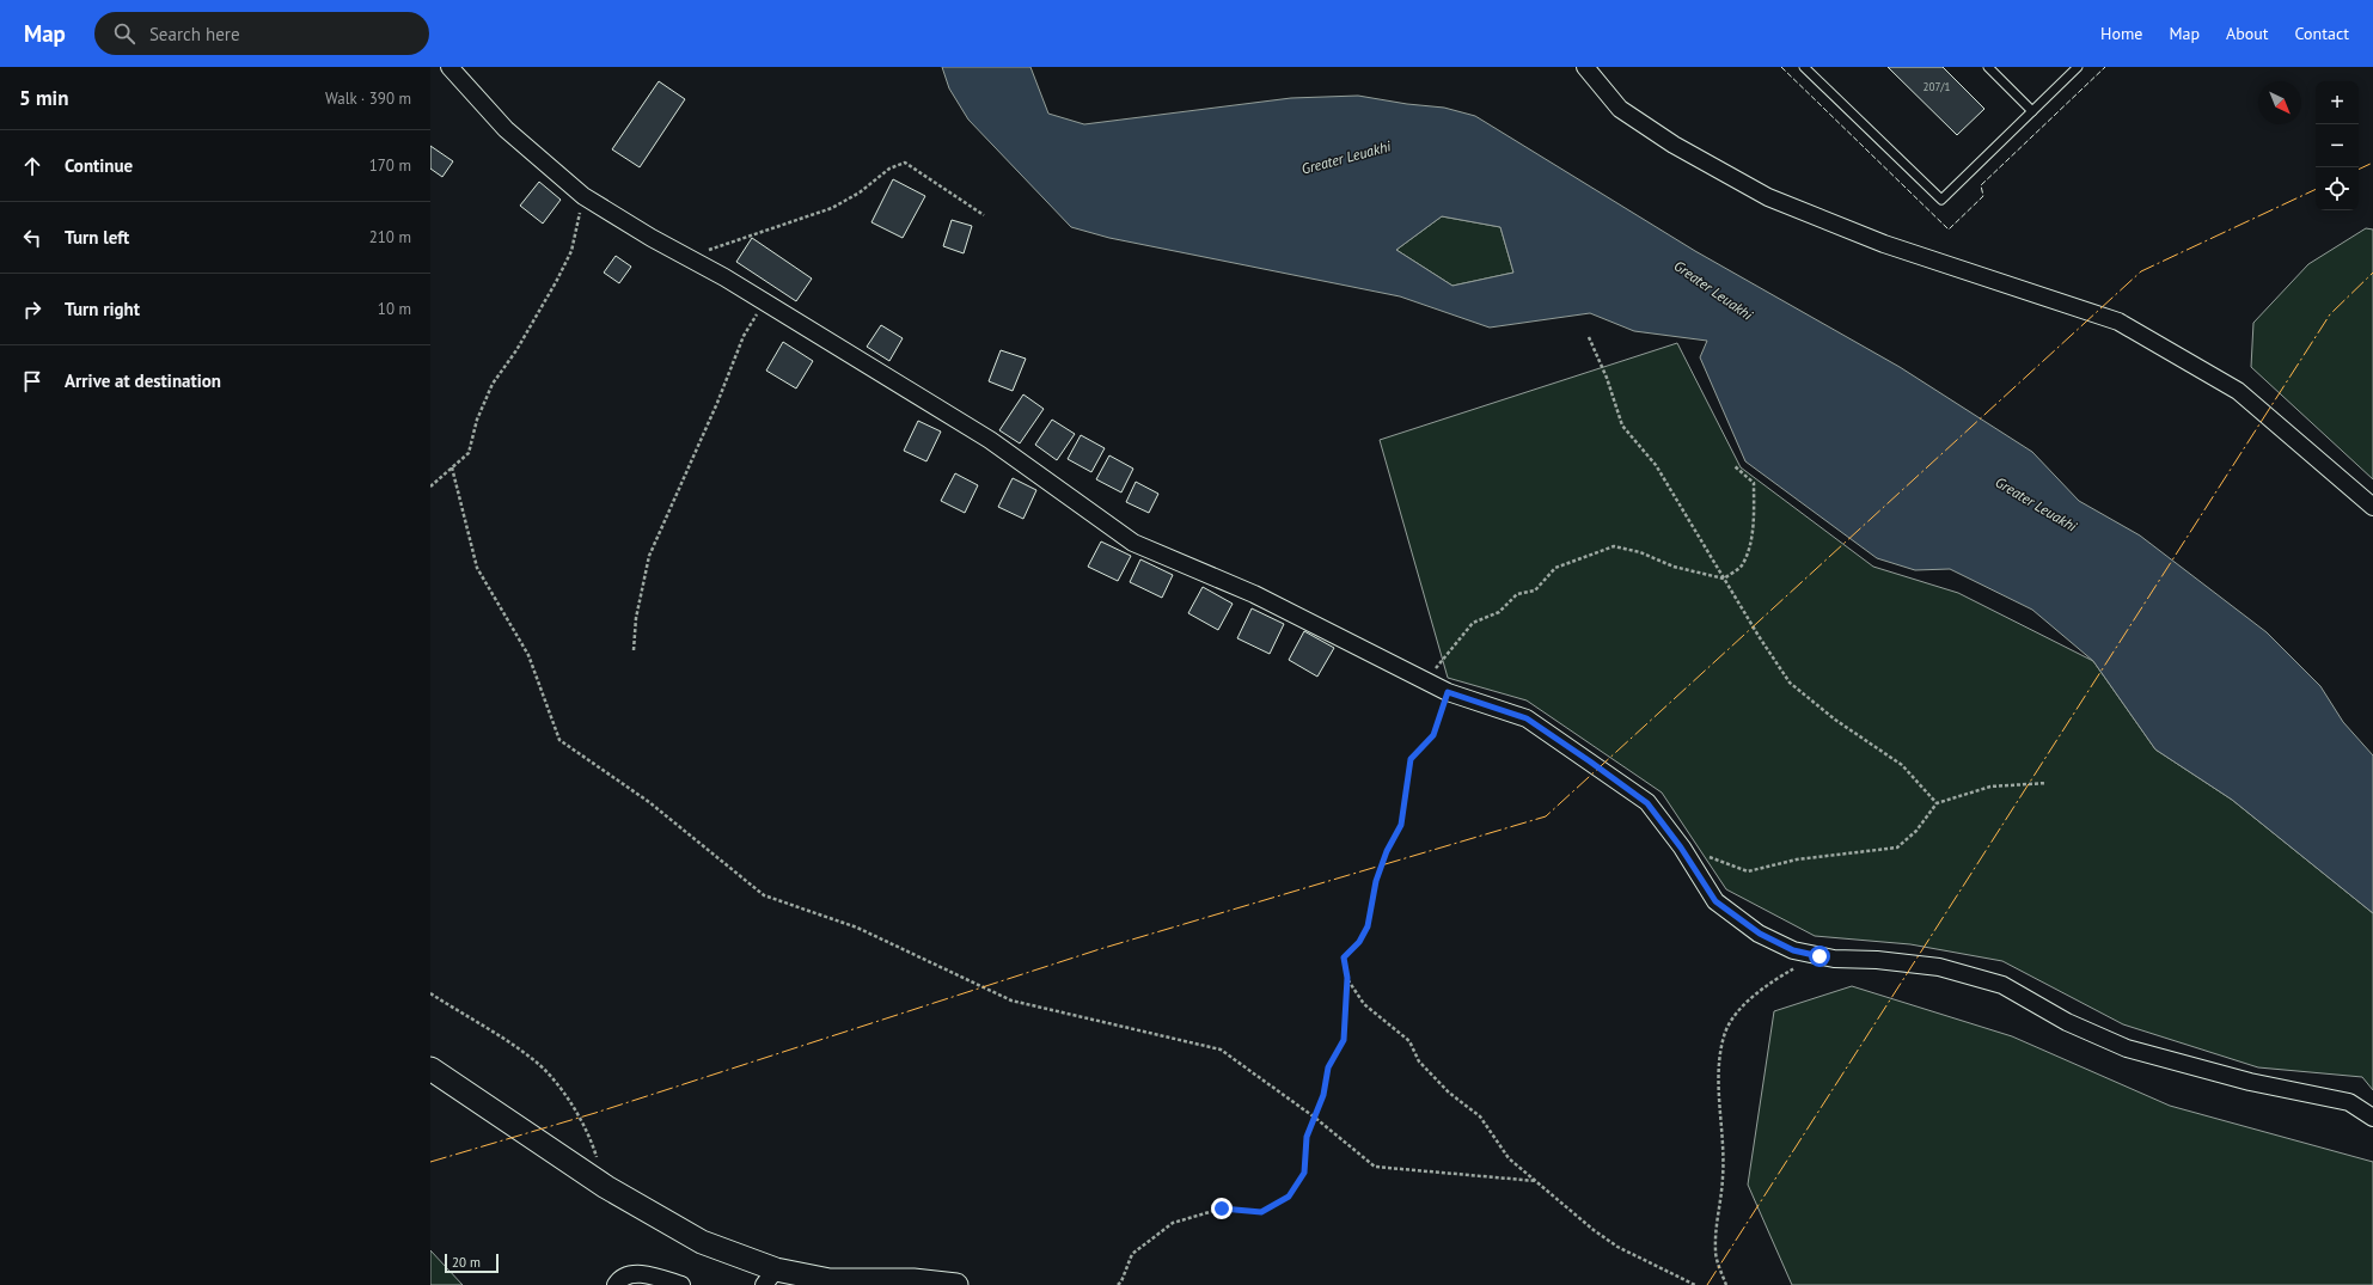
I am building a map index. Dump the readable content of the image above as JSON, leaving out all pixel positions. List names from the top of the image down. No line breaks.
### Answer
{"water":["Greater Leuakhi"],"house_numbers":["207/1"],"scale_bar":"20 m","north":"bottom right","page":{"header":"Map","search":"Search here","nav":["Home","Map","About","Contact"],"heading":["5 min","Walk · 390 m"],"map_buttons":["+","−"],"list":[["Continue","170 m"],["Turn left","210 m"],["Turn right","10 m"],"Arrive at destination"],"scale":"20 m"}}
